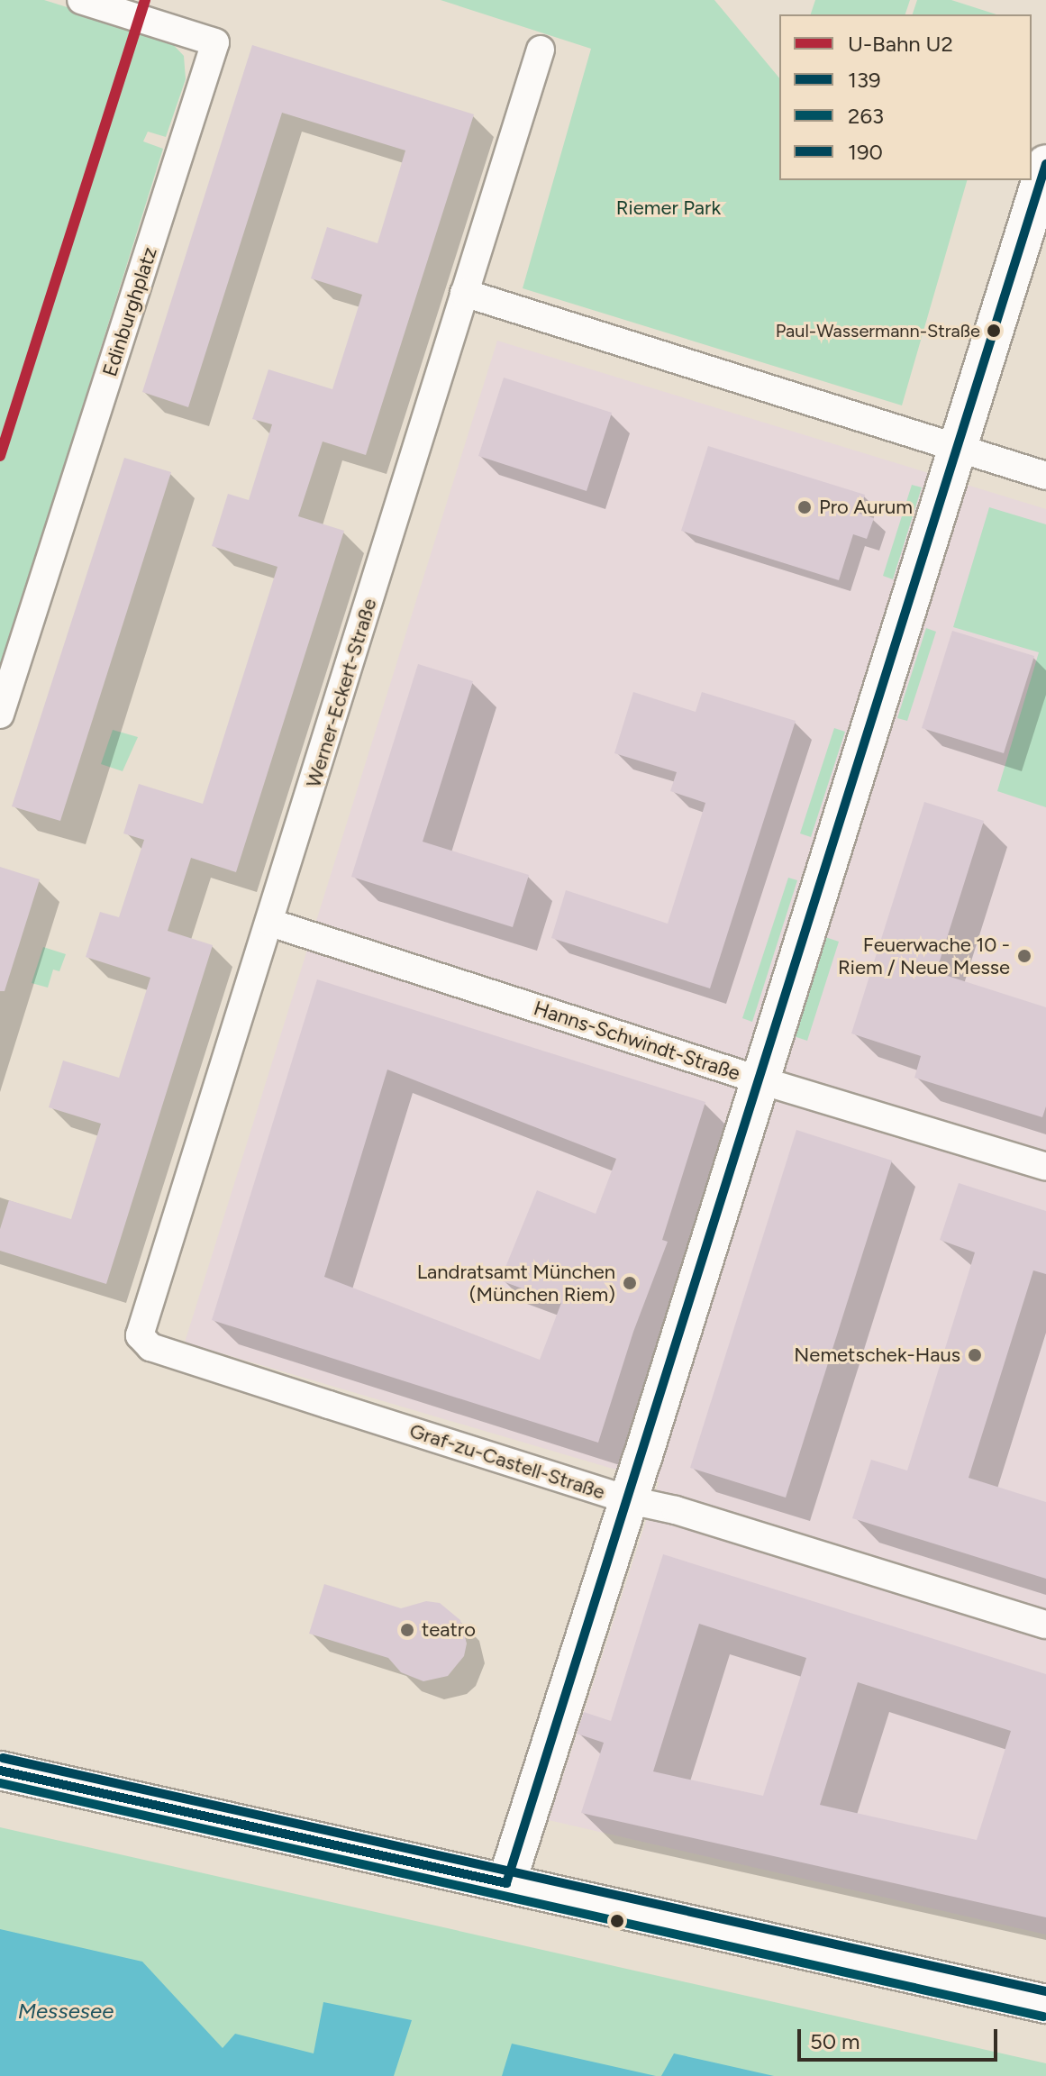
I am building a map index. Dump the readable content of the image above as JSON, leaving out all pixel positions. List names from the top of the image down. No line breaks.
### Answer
{"streets":{"street":["Edinburghplatz","Werner-Eckert-Straße","Hanns-Schwindt-Straße","Graf-zu-Castell-Straße"]},"crossings":[["Werner-Eckert-Straße","Hanns-Schwindt-Straße"],["Werner-Eckert-Straße","Graf-zu-Castell-Straße"]],"water":["Messesee"],"parks":["Riemer Park"],"places":["Paul-Wassermann-Straße","Pro Aurum","Feuerwache 10 - Riem / Neue Messe","Landratsamt München (München Riem)","Nemetschek-Haus","teatro"],"lines":["metro line U2","transit line 139","transit line 190","transit line 263"],"legend":["U-Bahn U2","139","263","190"],"scale_bar":"50 m"}
